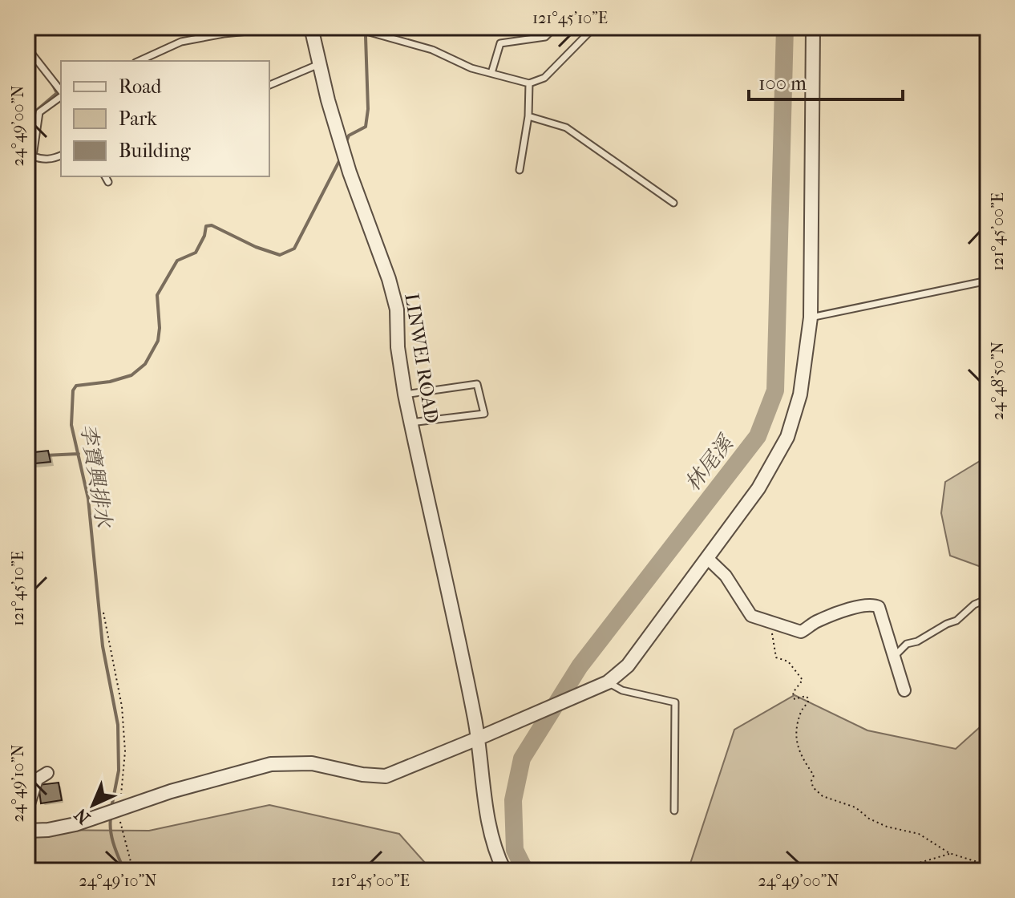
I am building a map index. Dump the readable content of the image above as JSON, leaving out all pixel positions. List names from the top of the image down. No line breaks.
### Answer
{"streets":{"street":["LINWEI ROAD"]},"water":["林尾溪","李寶興排水"],"legend":["Road","Park","Building"],"scale_bar":"100 m","north":"bottom left","coordinates":["121°45'10\"E","24°49'00\"N","121°45'00\"E","24°48'50\"N","24°49'10\"N"]}
